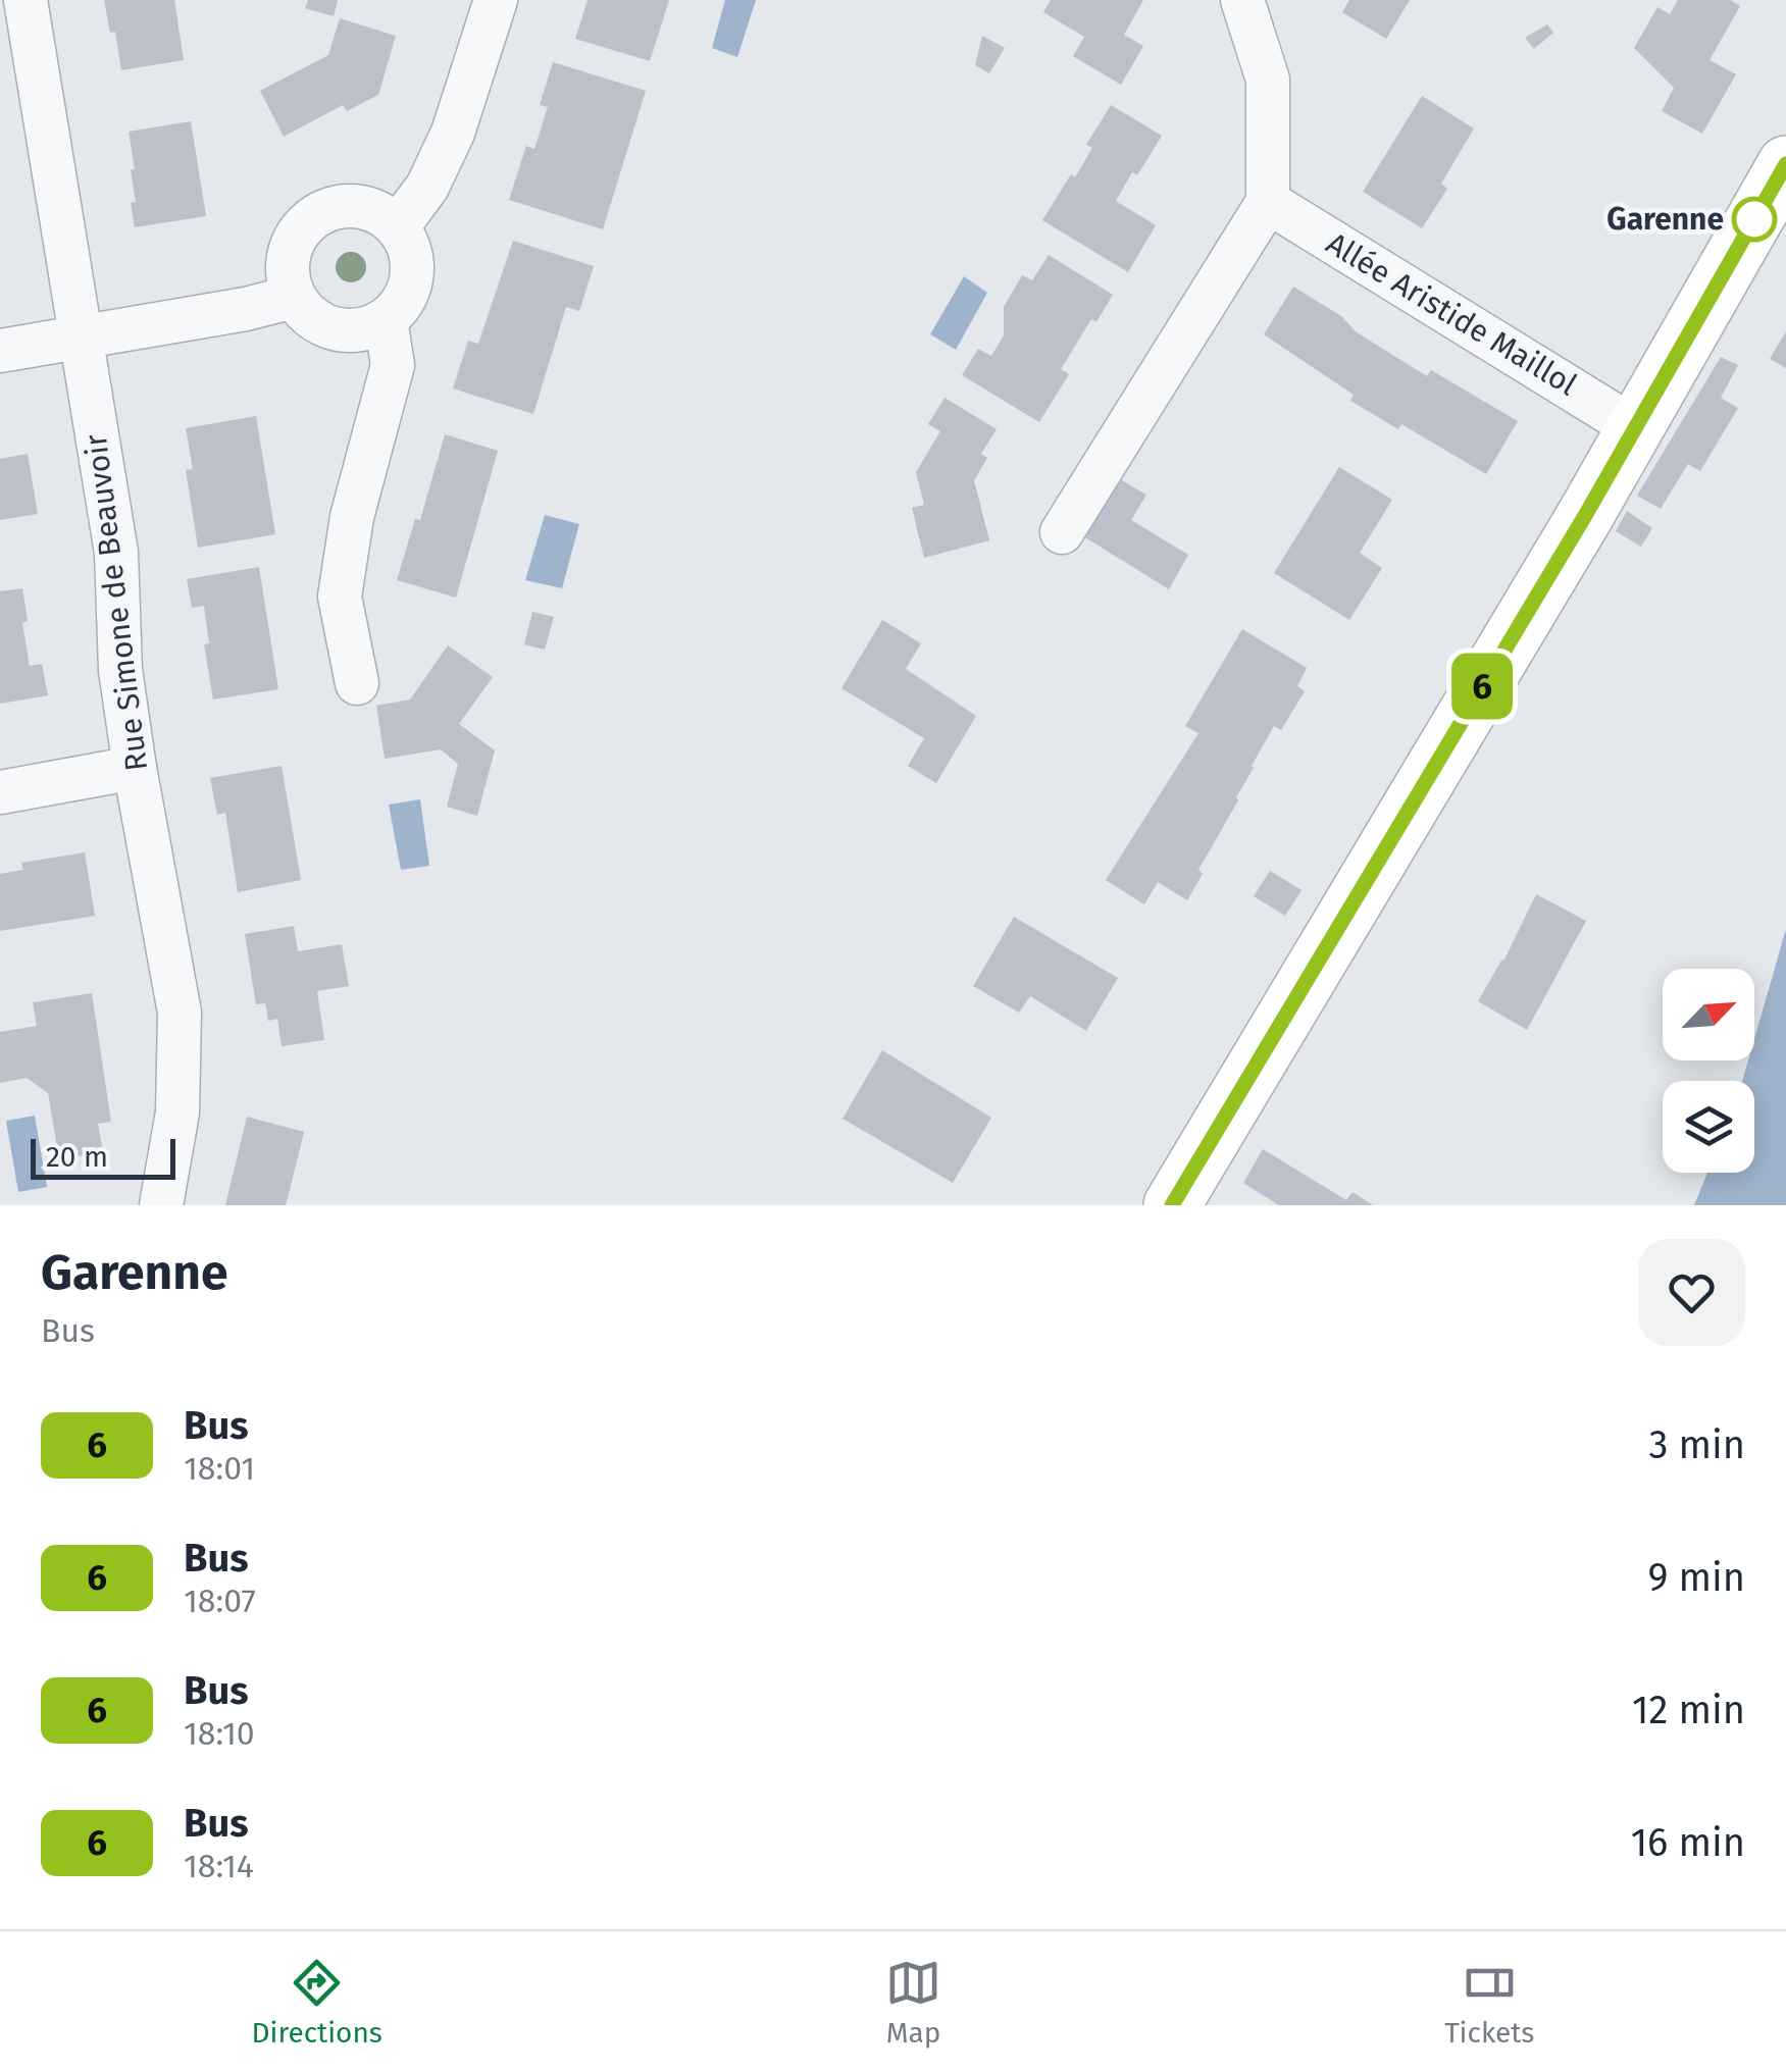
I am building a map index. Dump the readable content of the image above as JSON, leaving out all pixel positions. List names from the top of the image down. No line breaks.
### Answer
{"streets":{"street":["Allée Aristide Maillol","Rue Simone de Beauvoir"]},"places":["Garenne"],"lines":["bus line 6"],"scale_bar":"20 m","north":"top right","page":{"on_map":"6","scale":"20 m","heading":["Garenne","Bus"],"list":[{"mark":"6","name":"Bus","note":"18:01","value":"3 min"},{"mark":"6","name":"Bus","note":"18:07","value":"9 min"},{"mark":"6","name":"Bus","note":"18:10","value":"12 min"},{"mark":"6","name":"Bus","note":"18:14","value":"16 min"}],"tabs":["Directions","Map","Tickets"]}}
